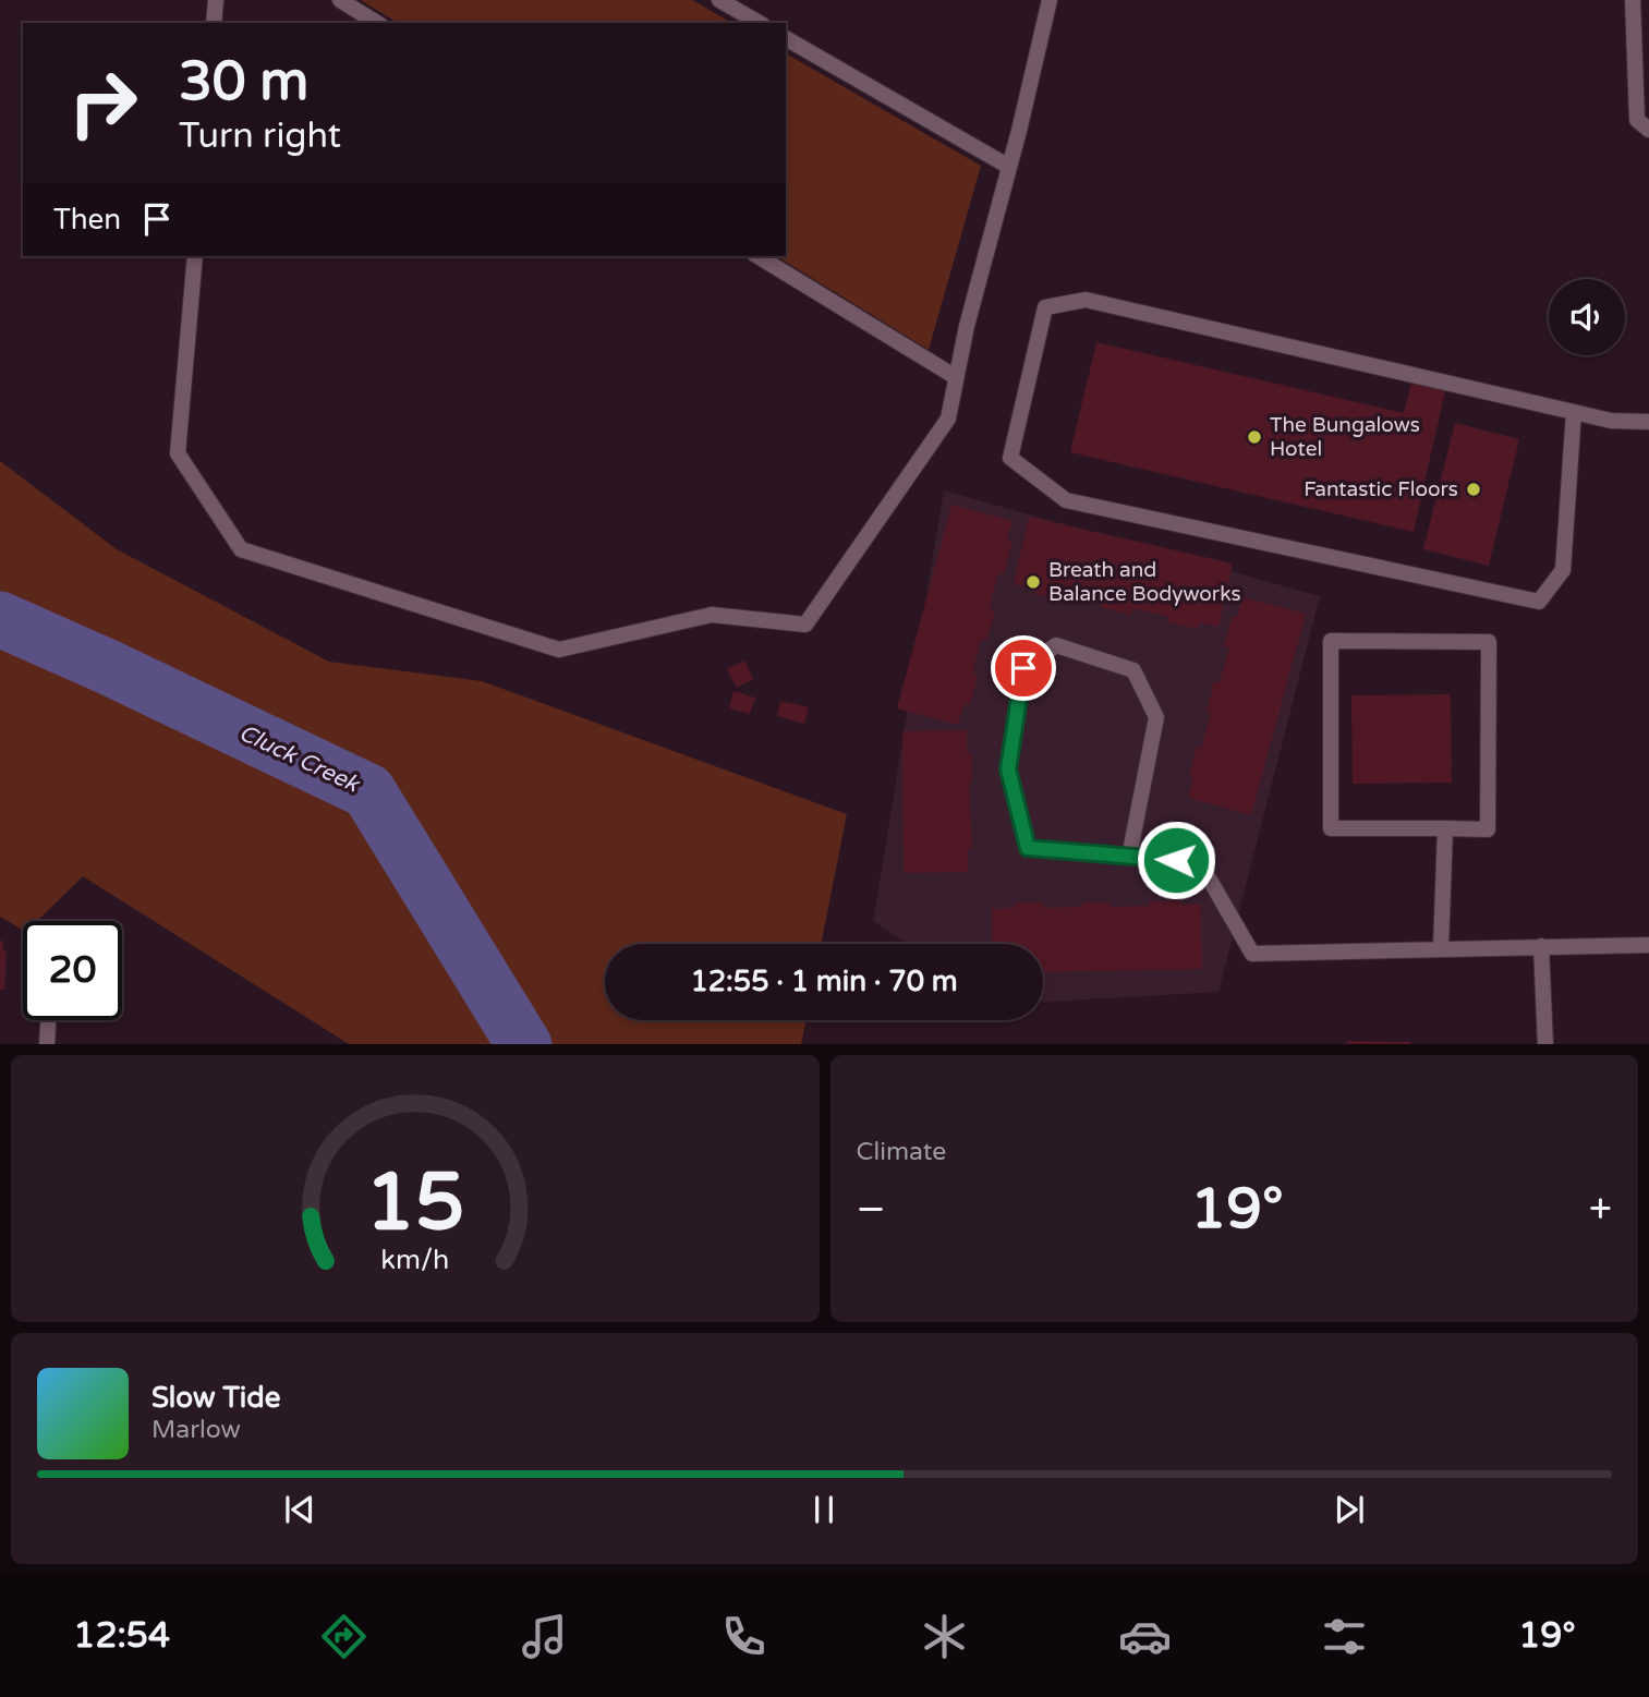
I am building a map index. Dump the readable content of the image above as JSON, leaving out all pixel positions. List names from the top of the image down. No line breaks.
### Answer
{"water":["Cluck Creek"],"places":["The Bungalows Hotel","Fantastic Floors","Breath and Balance Bodyworks"],"page":{"turn":["30 m","Turn right"],"then":"Then","limit":"20","trip":"12:55 · 1 min · 70 m","tile":"Climate","heat":["−","19°","+"],"song":["Slow Tide","Marlow"],"tabs":["12:54","19°"],"gauge":["15","km/h"]}}
